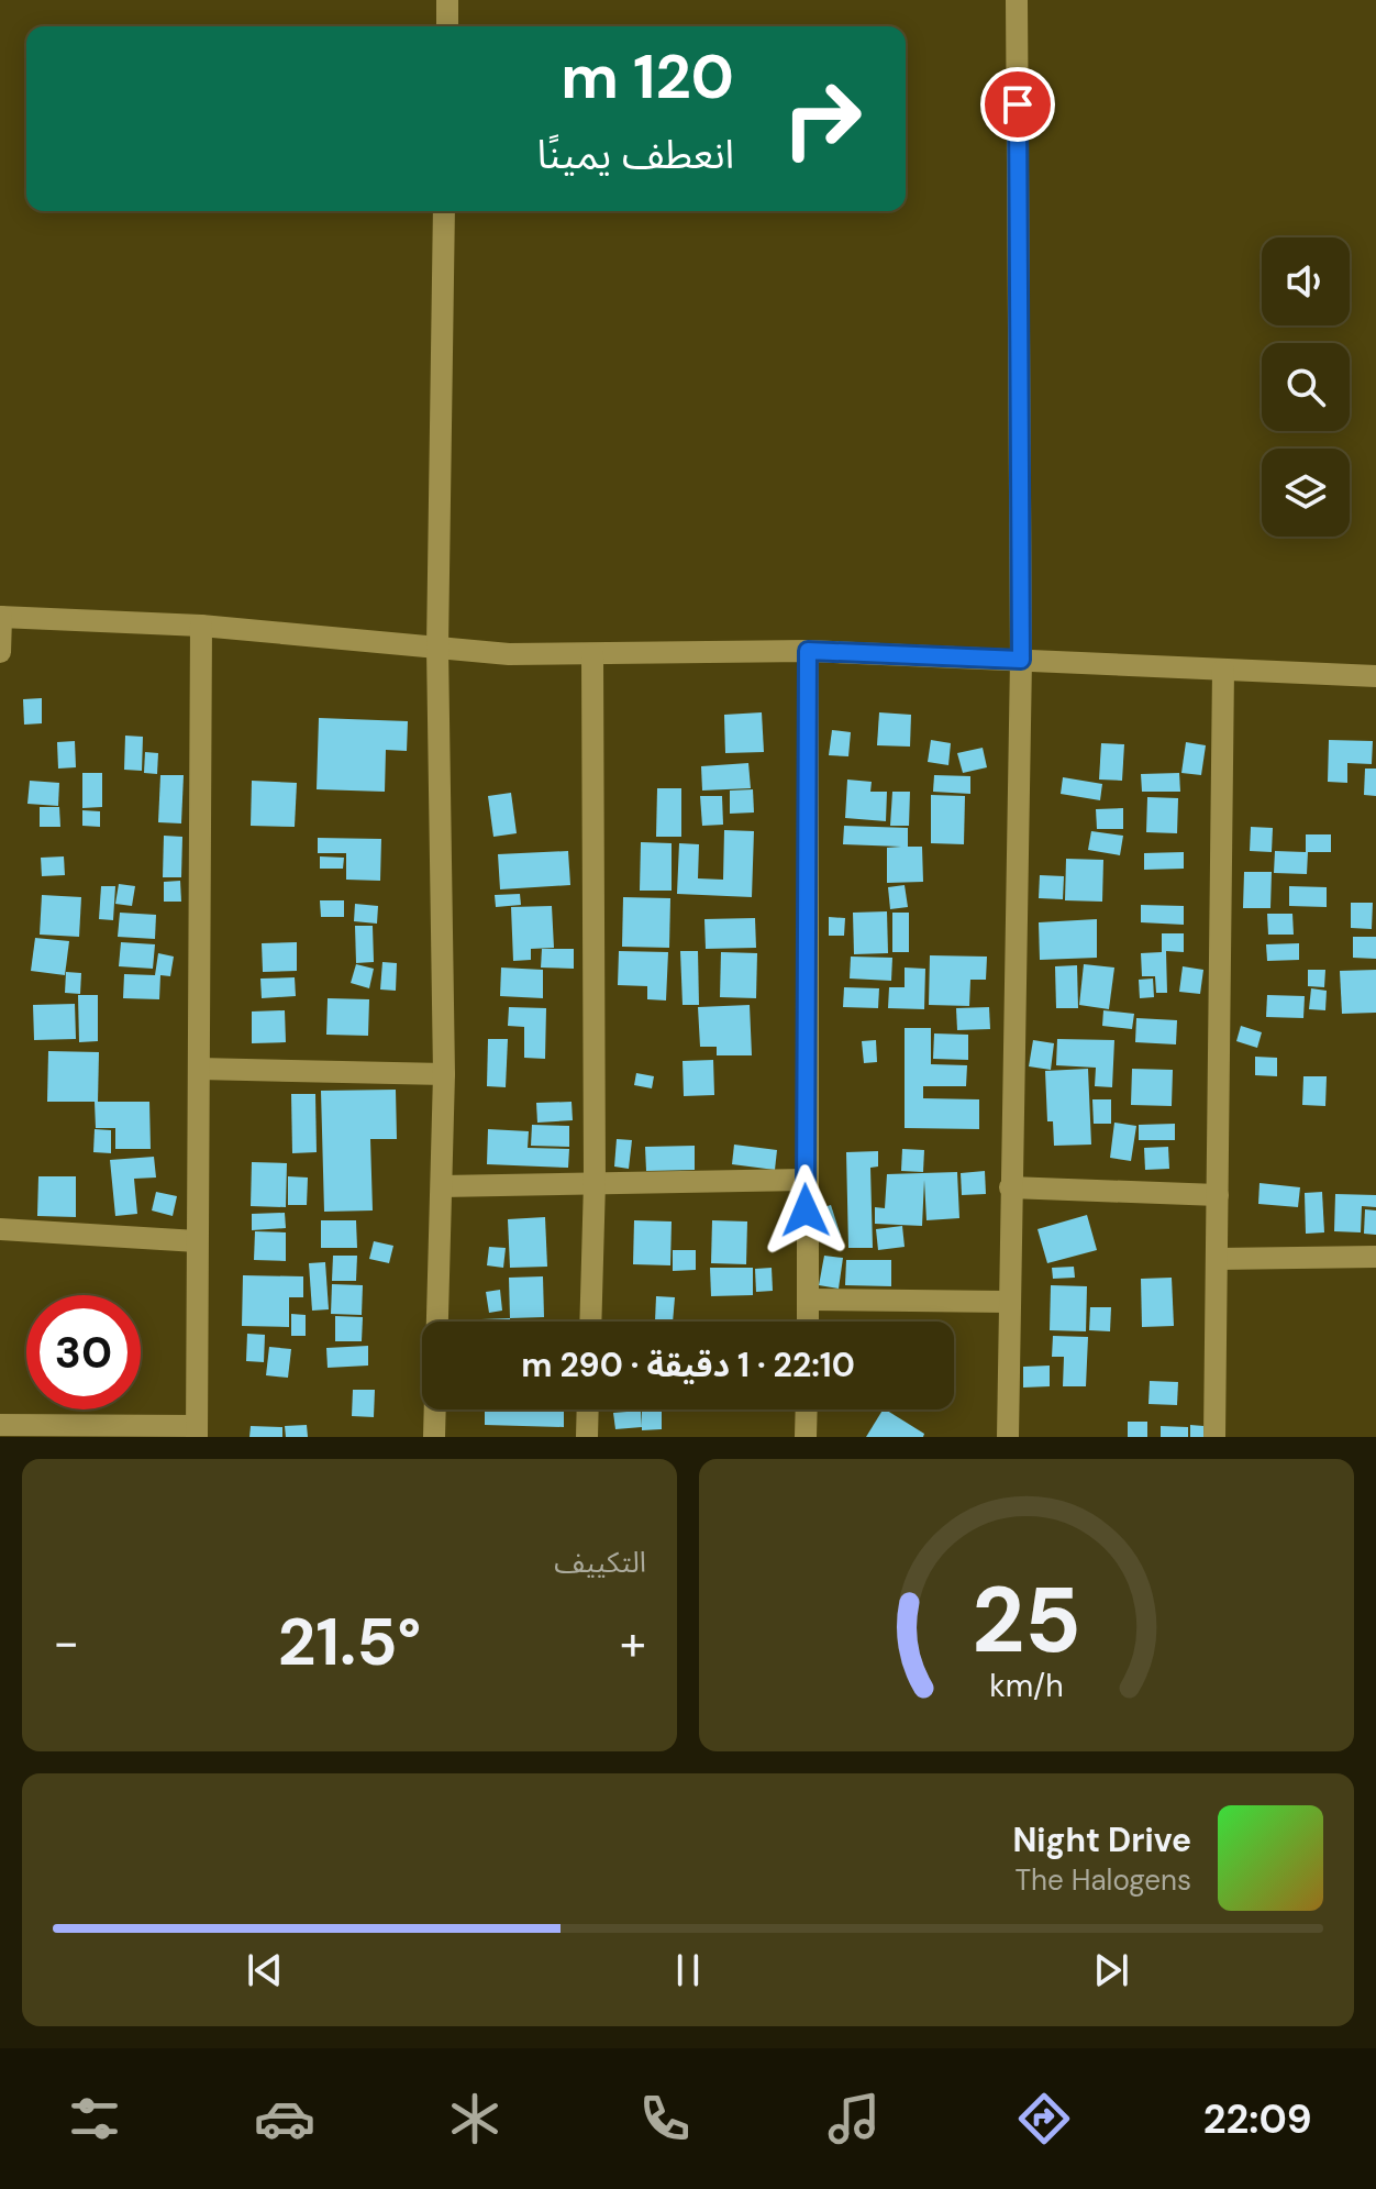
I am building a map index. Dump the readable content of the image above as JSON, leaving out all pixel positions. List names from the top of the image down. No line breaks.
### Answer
{"page":{"turn":["120 m","انعطف يمينًا"],"limit":"30","trip":"22:10 · 1 دقيقة · 290 m","tile":"التكييف","heat":["−","21.5°","+"],"song":["Night Drive","The Halogens"],"tabs":"22:09","gauge":["25","km/h"]}}
